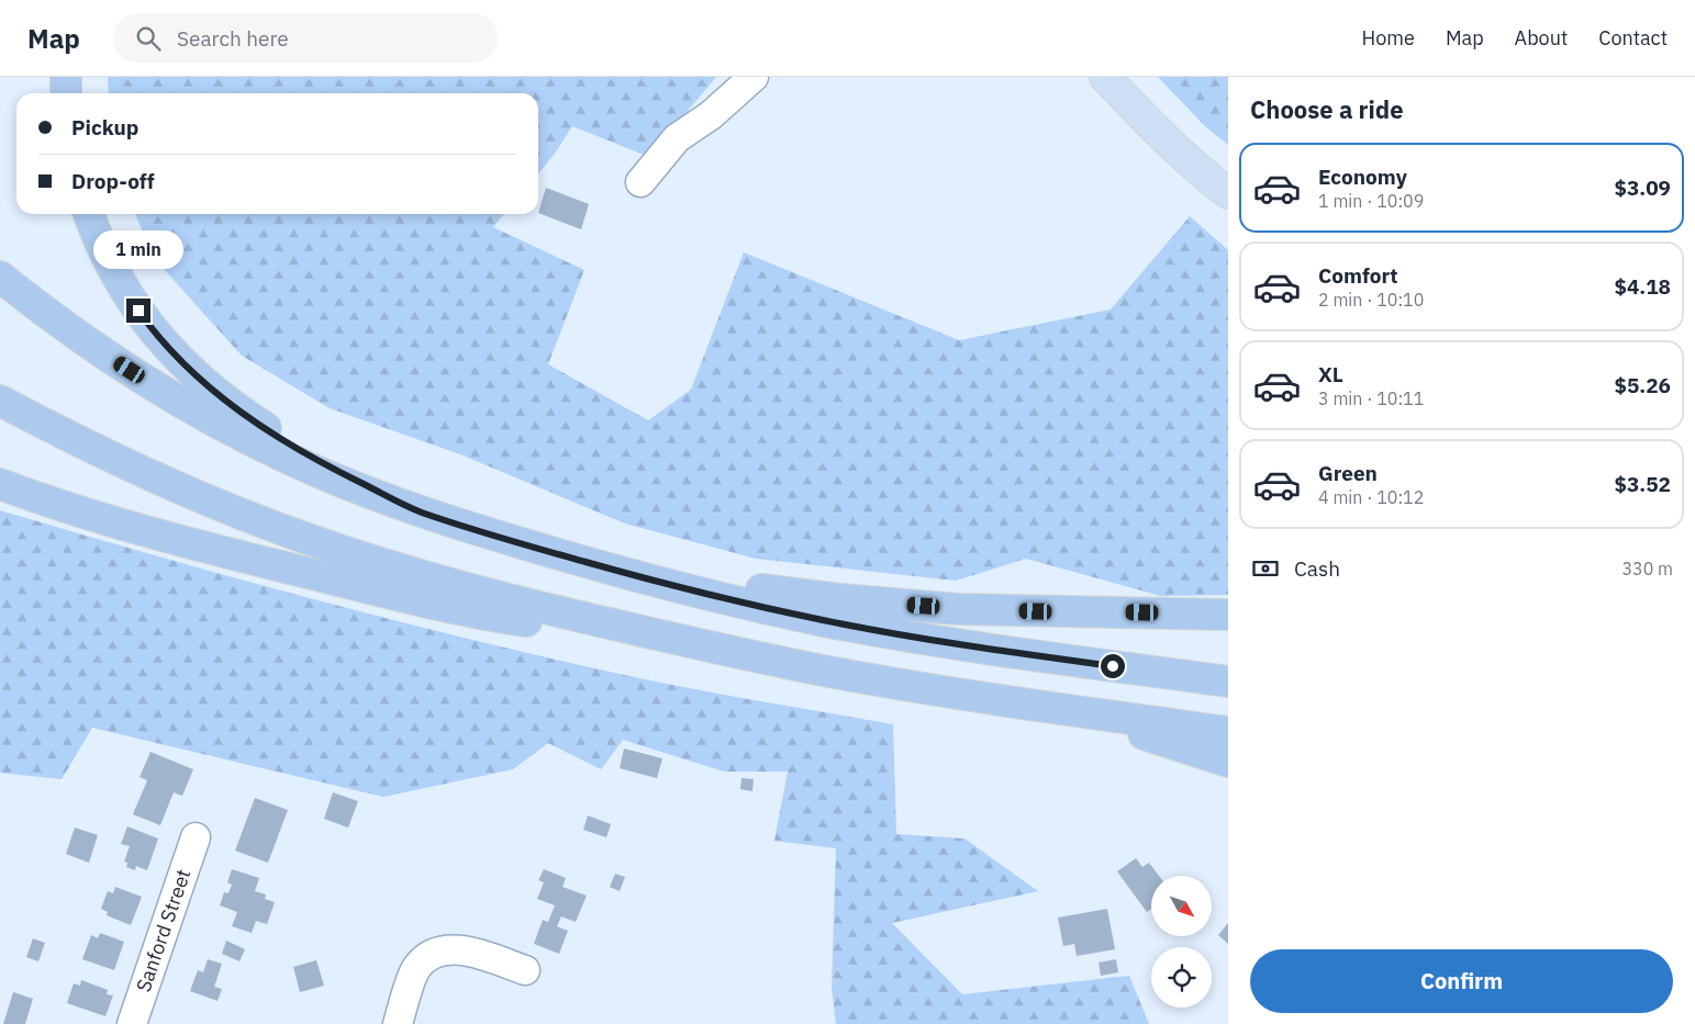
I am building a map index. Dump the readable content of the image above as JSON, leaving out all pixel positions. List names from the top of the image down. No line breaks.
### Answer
{"streets":{"street":["Sanford Street"]},"north":"bottom right","page":{"header":"Map","search":"Search here","nav":["Home","Map","About","Contact"],"heading":"Choose a ride","banner":["Pickup","Drop-off"],"list":[{"name":"Economy","note":"1 min · 10:09","value":"$3.09"},{"name":"Comfort","note":"2 min · 10:10","value":"$4.18"},{"name":"XL","note":"3 min · 10:11","value":"$5.26"},{"name":"Green","note":"4 min · 10:12","value":"$3.52"}],"bubble":"1 min","pay":["Cash","330 m"],"buttons":"Confirm"}}
